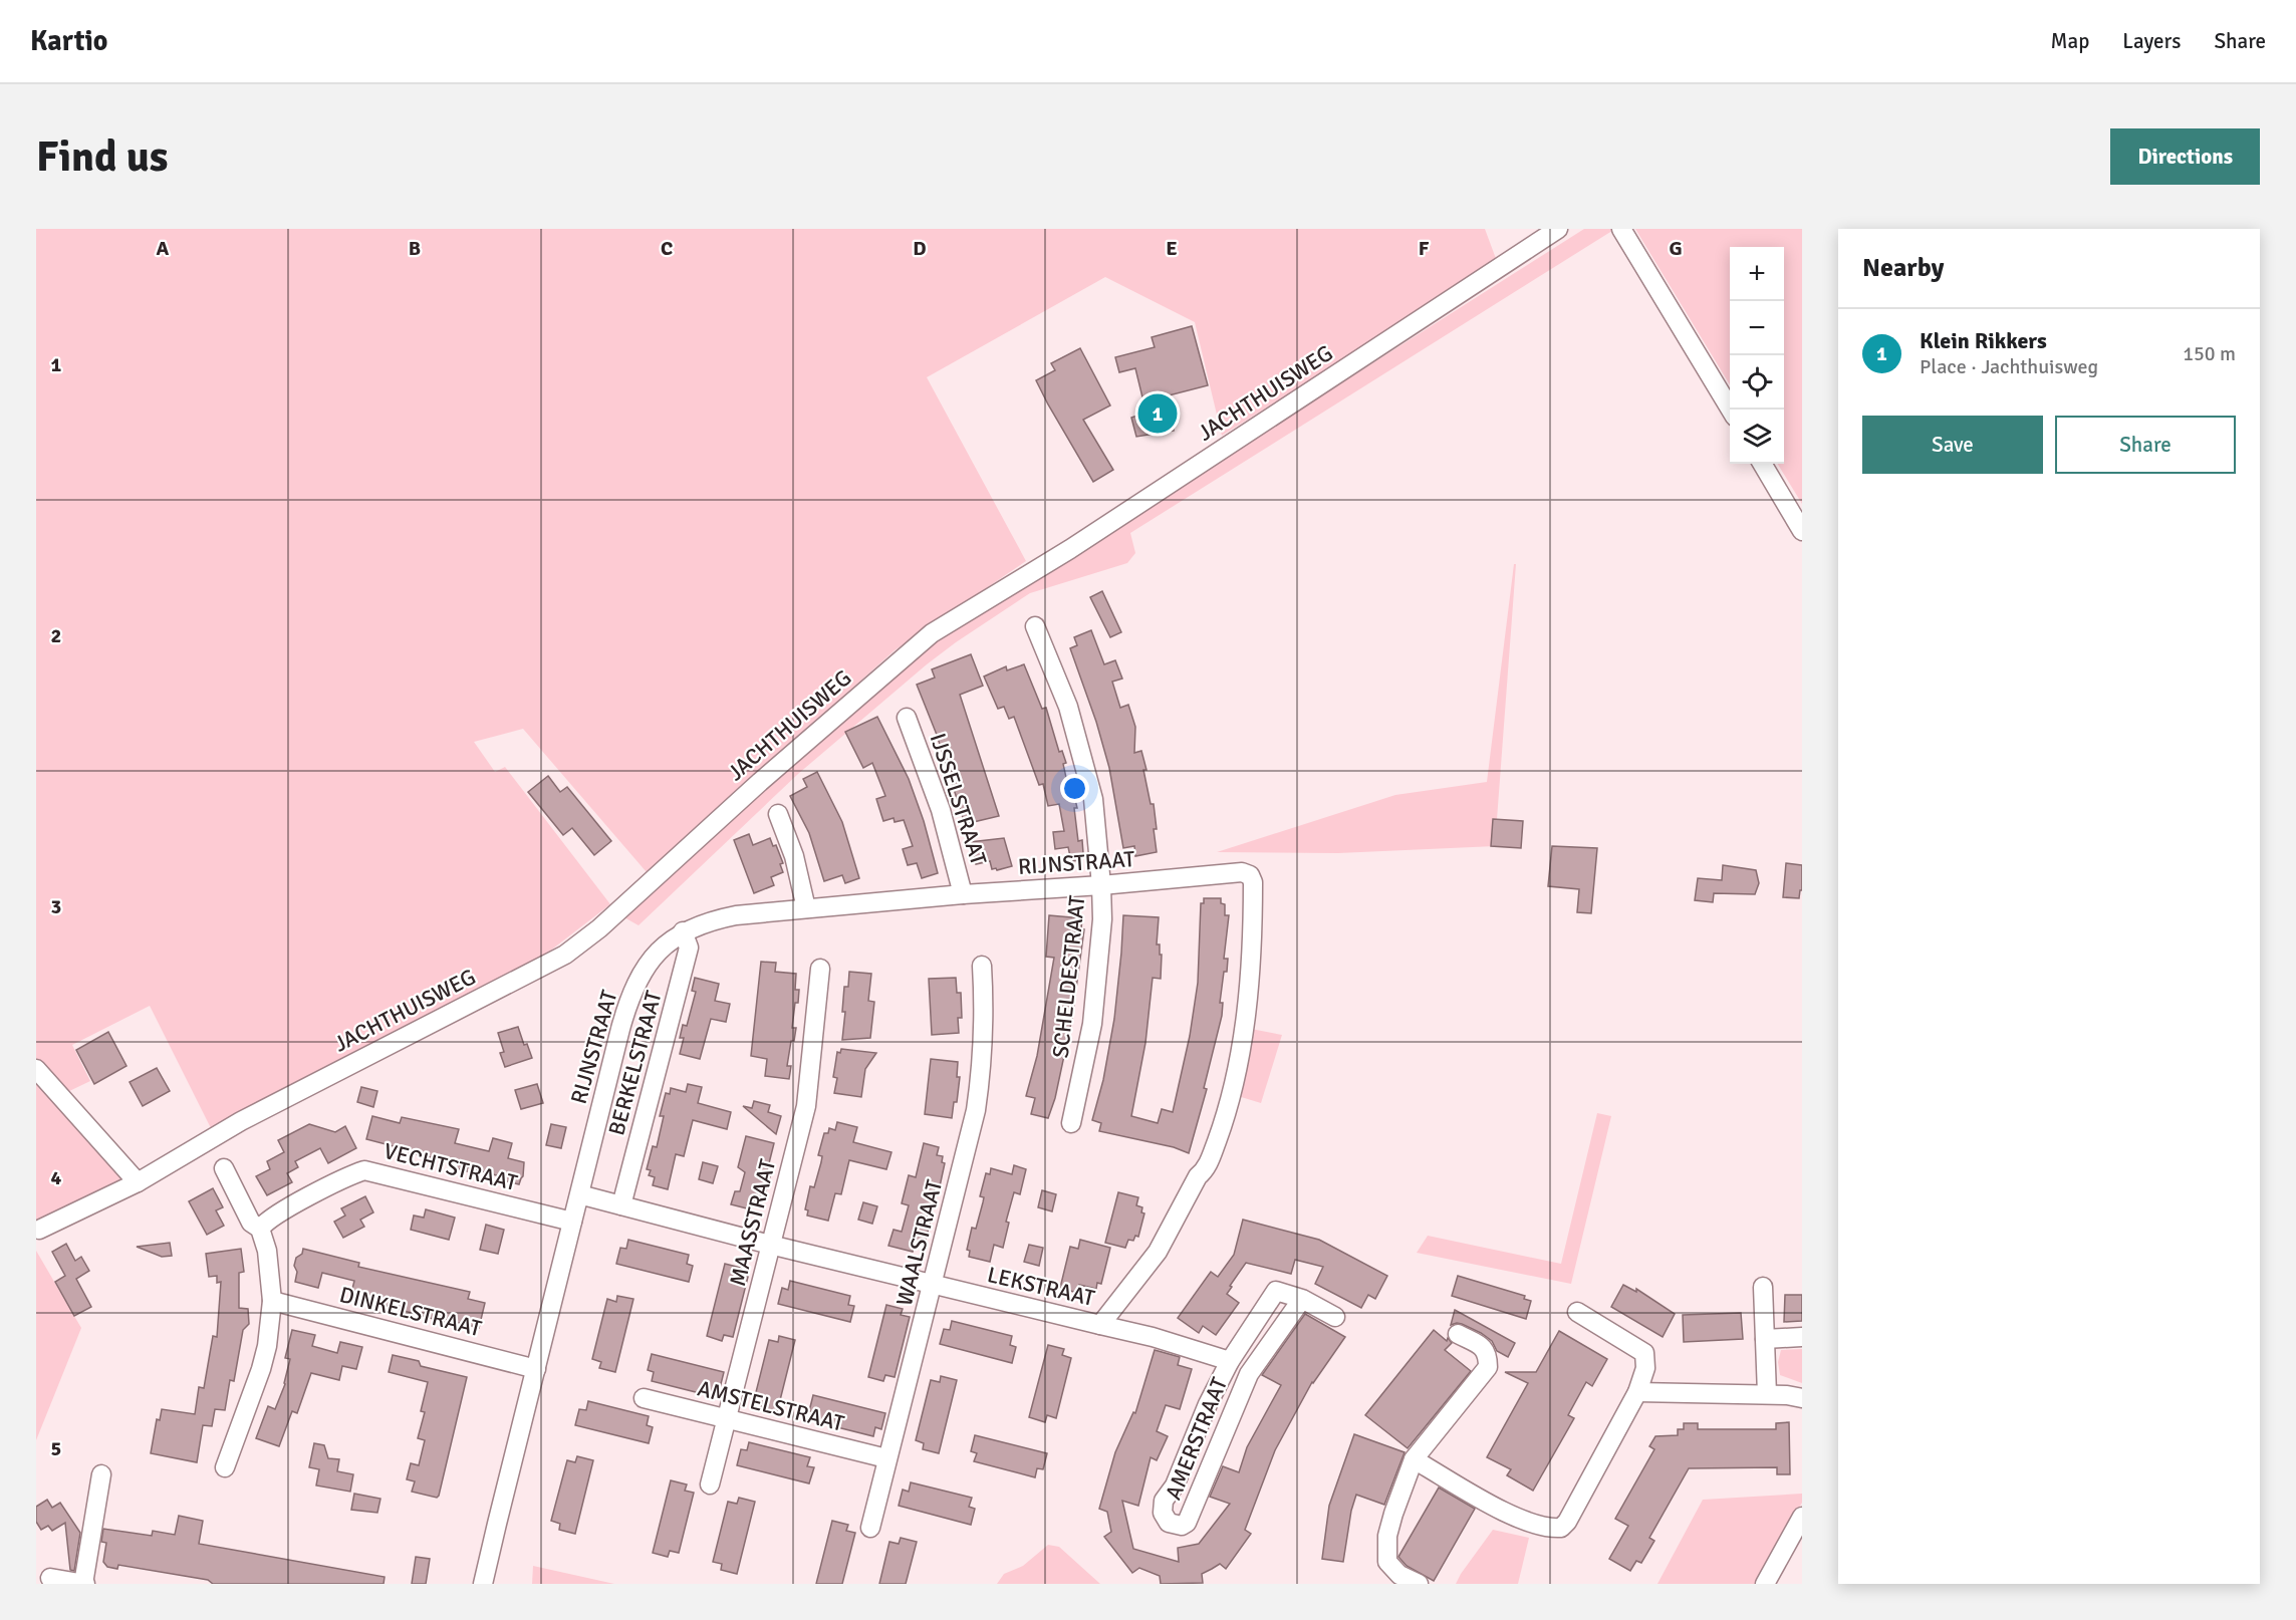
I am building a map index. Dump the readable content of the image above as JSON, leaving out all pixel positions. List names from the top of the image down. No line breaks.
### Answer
{"streets":{"street":["JACHTHUISWEG","IJSSELSTRAAT","RIJNSTRAAT","SCHELDESTRAAT","BERKELSTRAAT","VECHTSTRAAT","MAASSTRAAT","WAALSTRAAT","LEKSTRAAT","DINKELSTRAAT","AMSTELSTRAAT","AMERSTRAAT"]},"crossings":[["IJSSELSTRAAT","RIJNSTRAAT"],["RIJNSTRAAT","SCHELDESTRAAT"],["RIJNSTRAAT","BERKELSTRAAT"],["RIJNSTRAAT","VECHTSTRAAT"],["RIJNSTRAAT","LEKSTRAAT"],["RIJNSTRAAT","DINKELSTRAAT"],["BERKELSTRAAT","LEKSTRAAT"],["MAASSTRAAT","LEKSTRAAT"],["MAASSTRAAT","AMSTELSTRAAT"],["WAALSTRAAT","LEKSTRAAT"],["WAALSTRAAT","AMSTELSTRAAT"],["LEKSTRAAT","AMERSTRAAT"]],"page":{"header":"Kartio","nav":["Map","Layers","Share"],"buttons":["Directions",["Save","Share"]],"title":"Find us","heading":"Nearby","map_buttons":["+","−"],"list":[{"mark":"1","name":"Klein Rikkers","note":"Place · Jachthuisweg","value":"150 m"}],"pins":"1"},"grid":{"columns":["A","B","C","D","E","F","G"],"rows":["1","2","3","4","5"]}}
